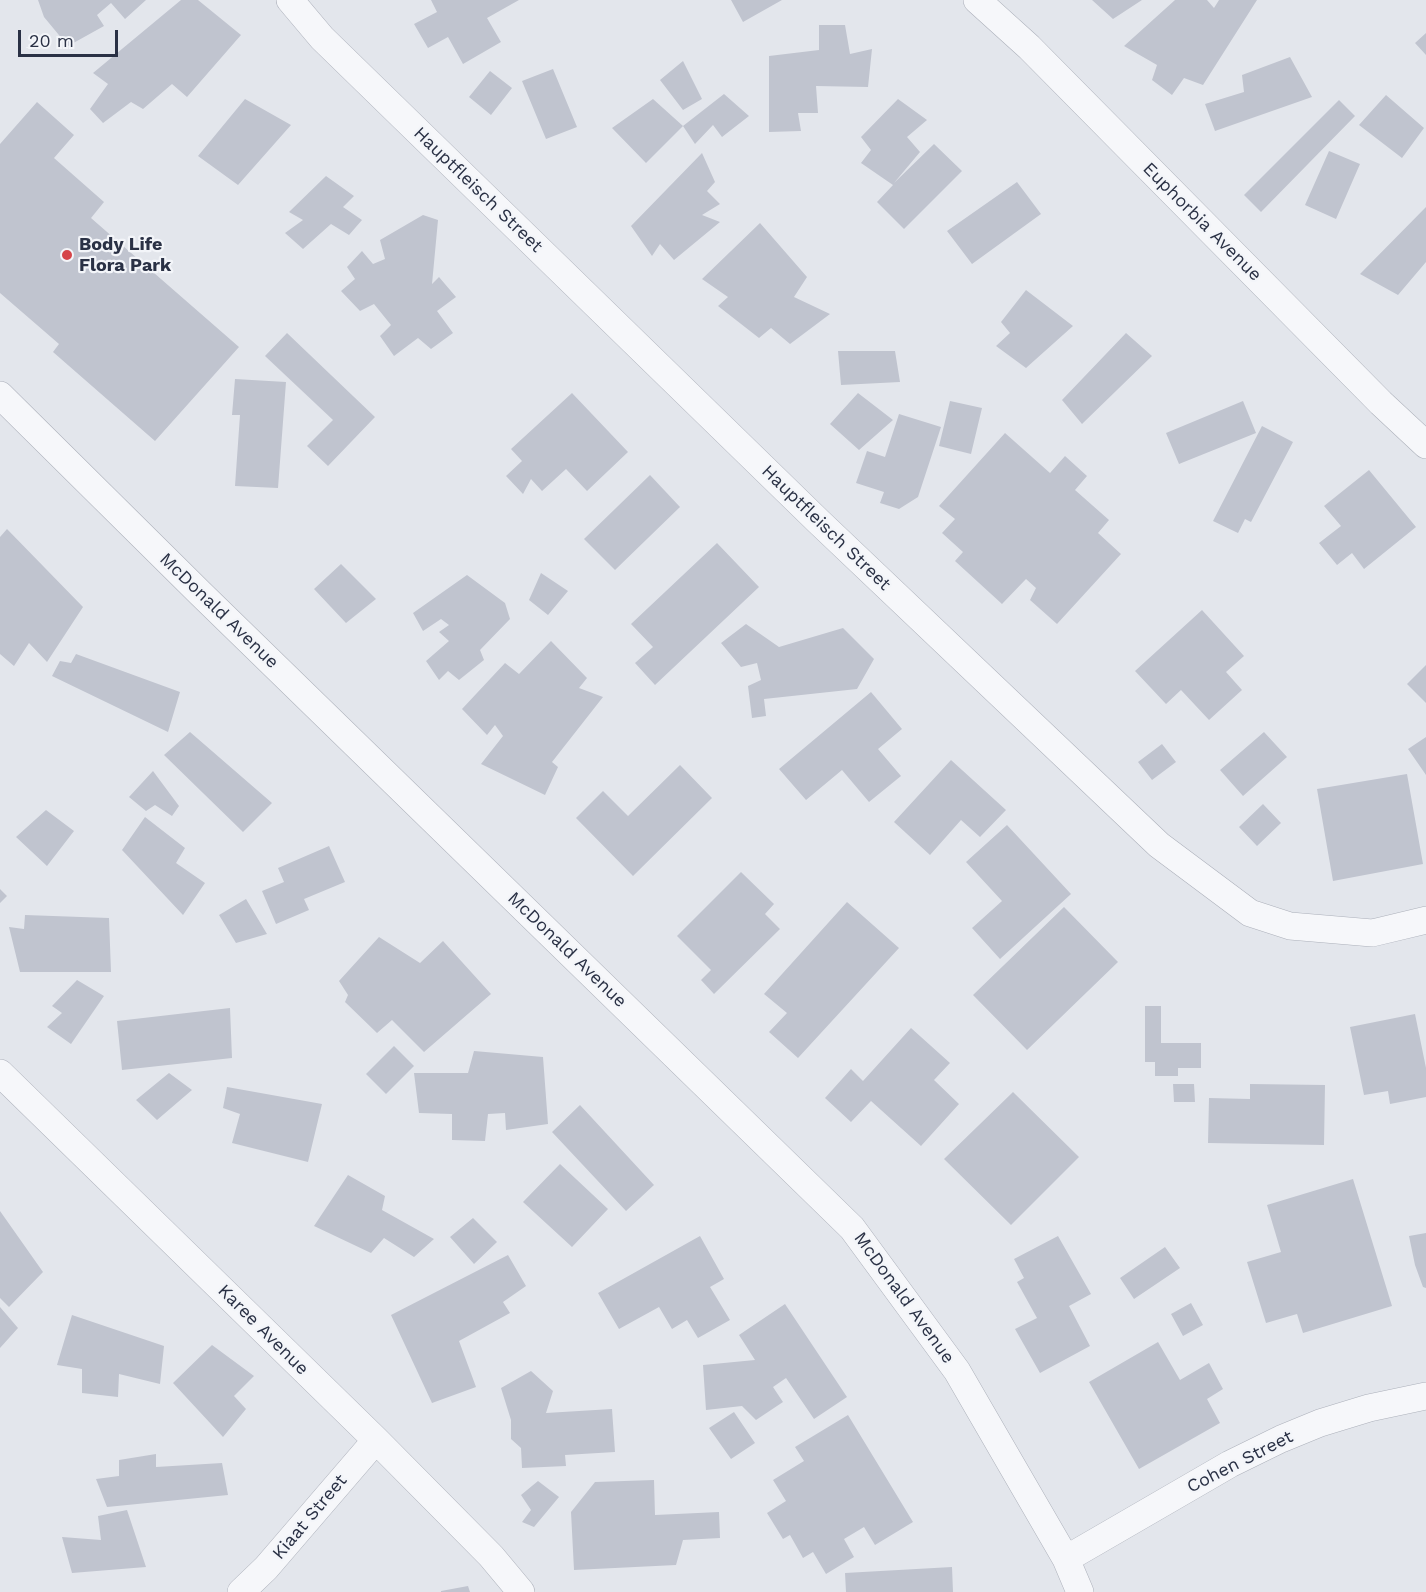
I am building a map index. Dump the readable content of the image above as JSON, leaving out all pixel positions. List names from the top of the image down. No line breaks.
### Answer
{"streets":{"street":["Hauptfleisch Street","Euphorbia Avenue","McDonald Avenue","Karee Avenue","Cohen Street","Kiaat Street"]},"crossings":[["McDonald Avenue","Cohen Street"],["Karee Avenue","Kiaat Street"]],"places":["Body Life Flora Park"],"scale_bar":"20 m"}
